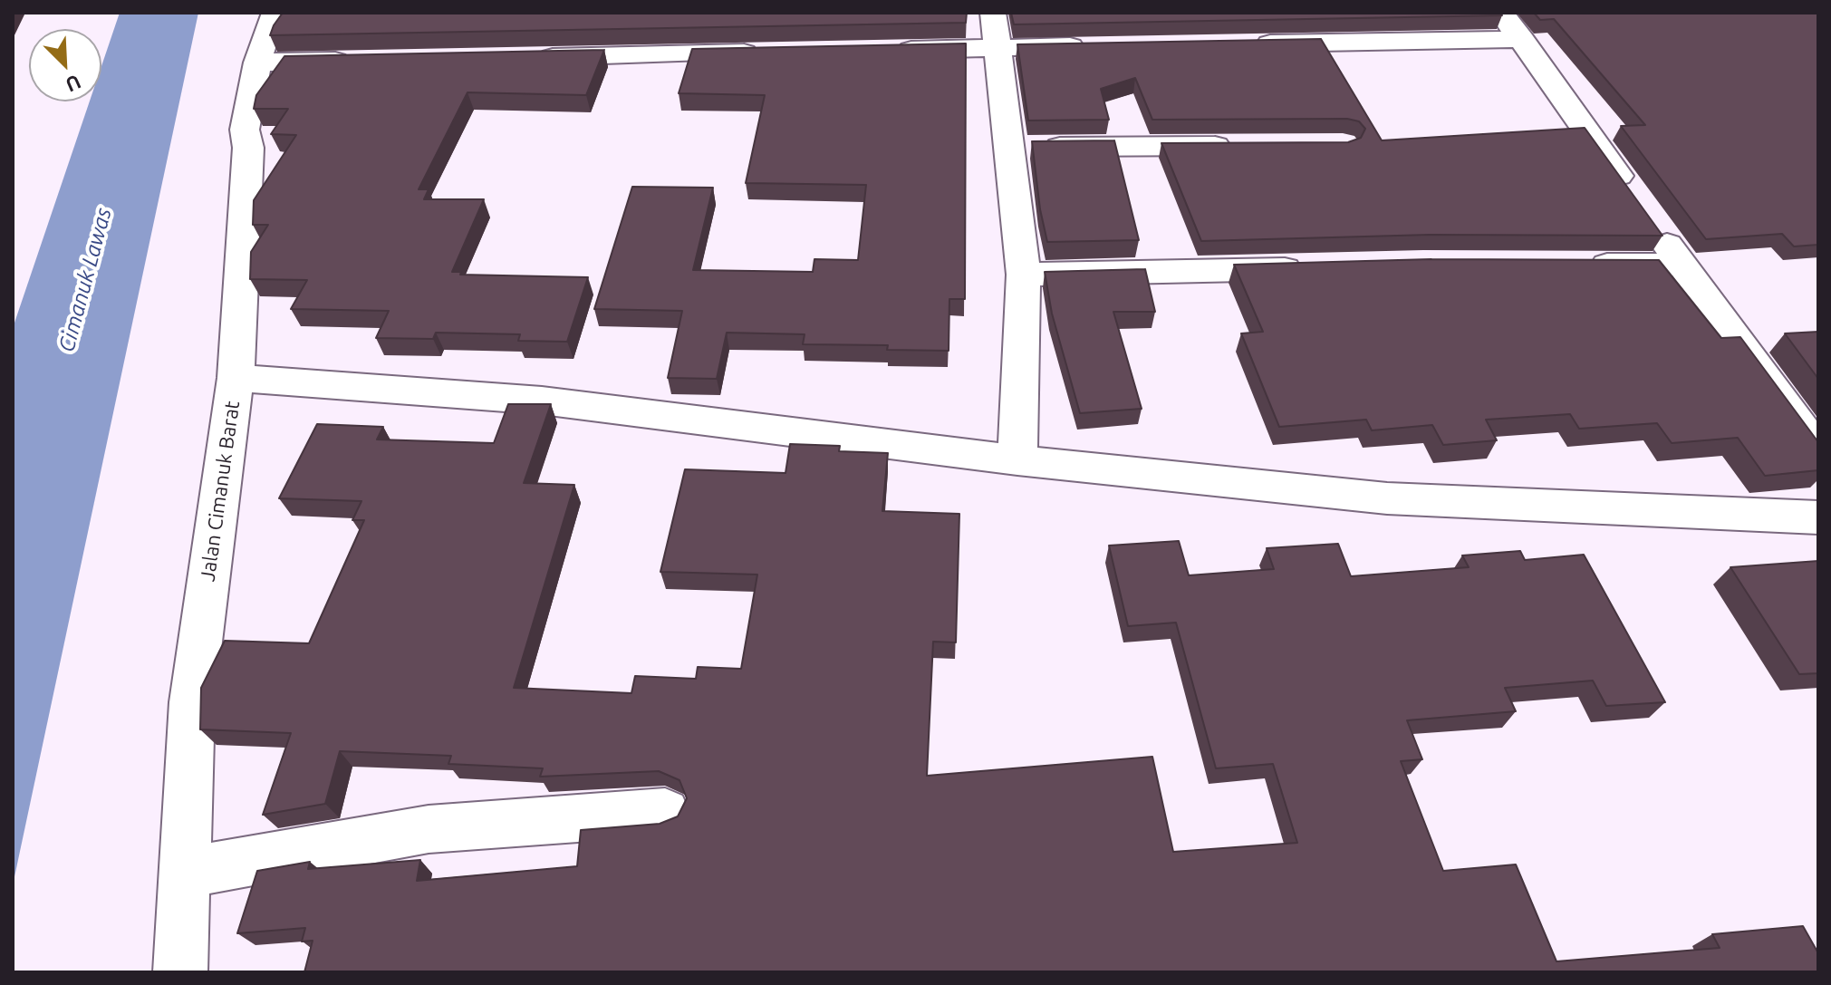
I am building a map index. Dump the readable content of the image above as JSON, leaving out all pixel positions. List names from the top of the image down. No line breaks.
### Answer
{"streets":{"street":["Jalan Cimanuk Barat"]},"water":["Cimanuk Lawas"],"north":"bottom right"}
